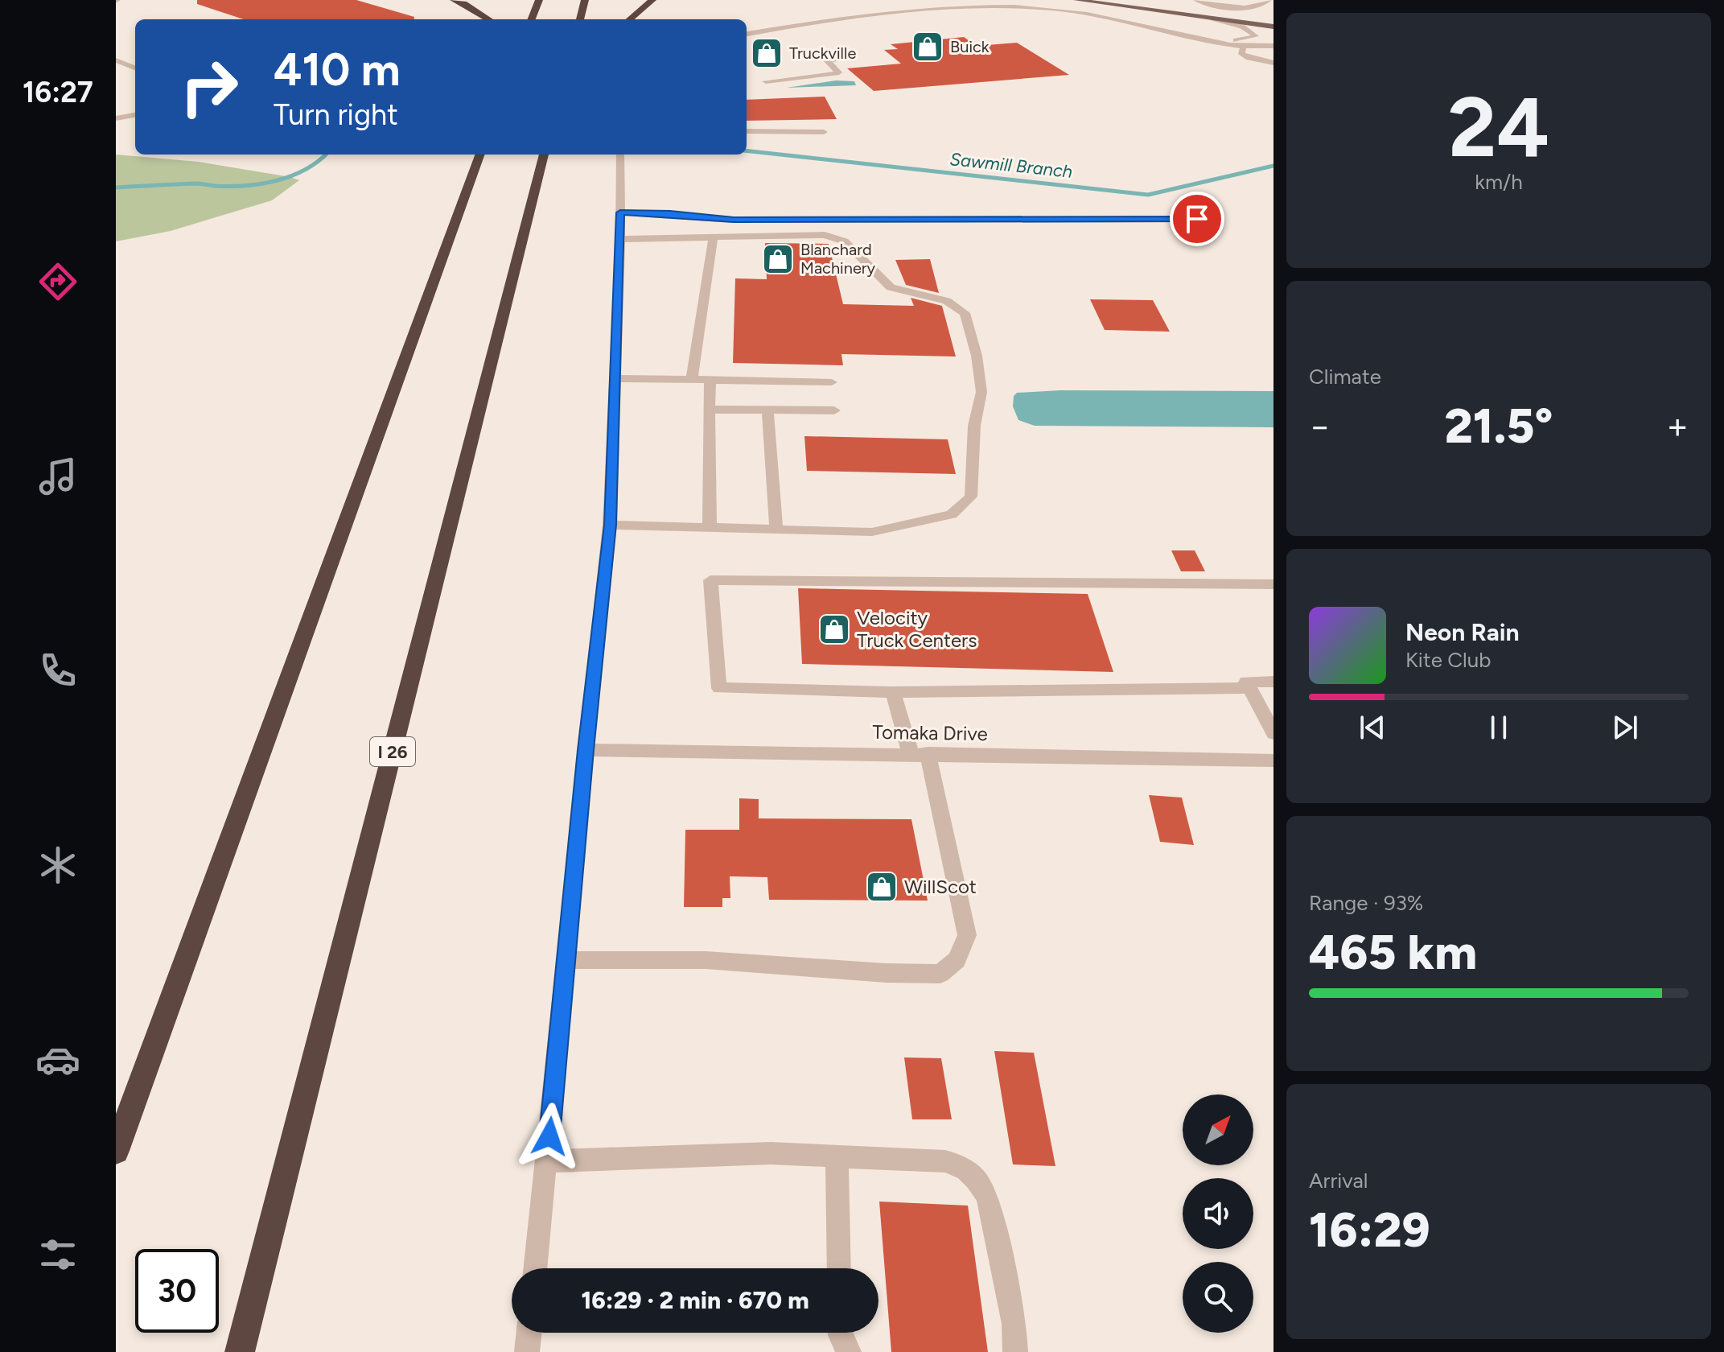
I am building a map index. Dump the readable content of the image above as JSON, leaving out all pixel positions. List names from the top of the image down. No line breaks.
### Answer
{"streets":{"highway":["I 26"],"street":["Tomaka Drive"]},"water":["Sawmill Branch"],"places":{"shop":["Buick","Truckville","Blanchard Machinery","Velocity Truck Centers","WillScot"]},"north":"top right","page":{"tabs":"16:27","tile":[["24","km/h"],"Climate",["Range · 93%","465 km"],["Arrival","16:29"]],"turn":["410 m","Turn right"],"heat":["−","21.5°","+"],"song":["Neon Rain","Kite Club"],"limit":"30","trip":"16:29 · 2 min · 670 m"}}
